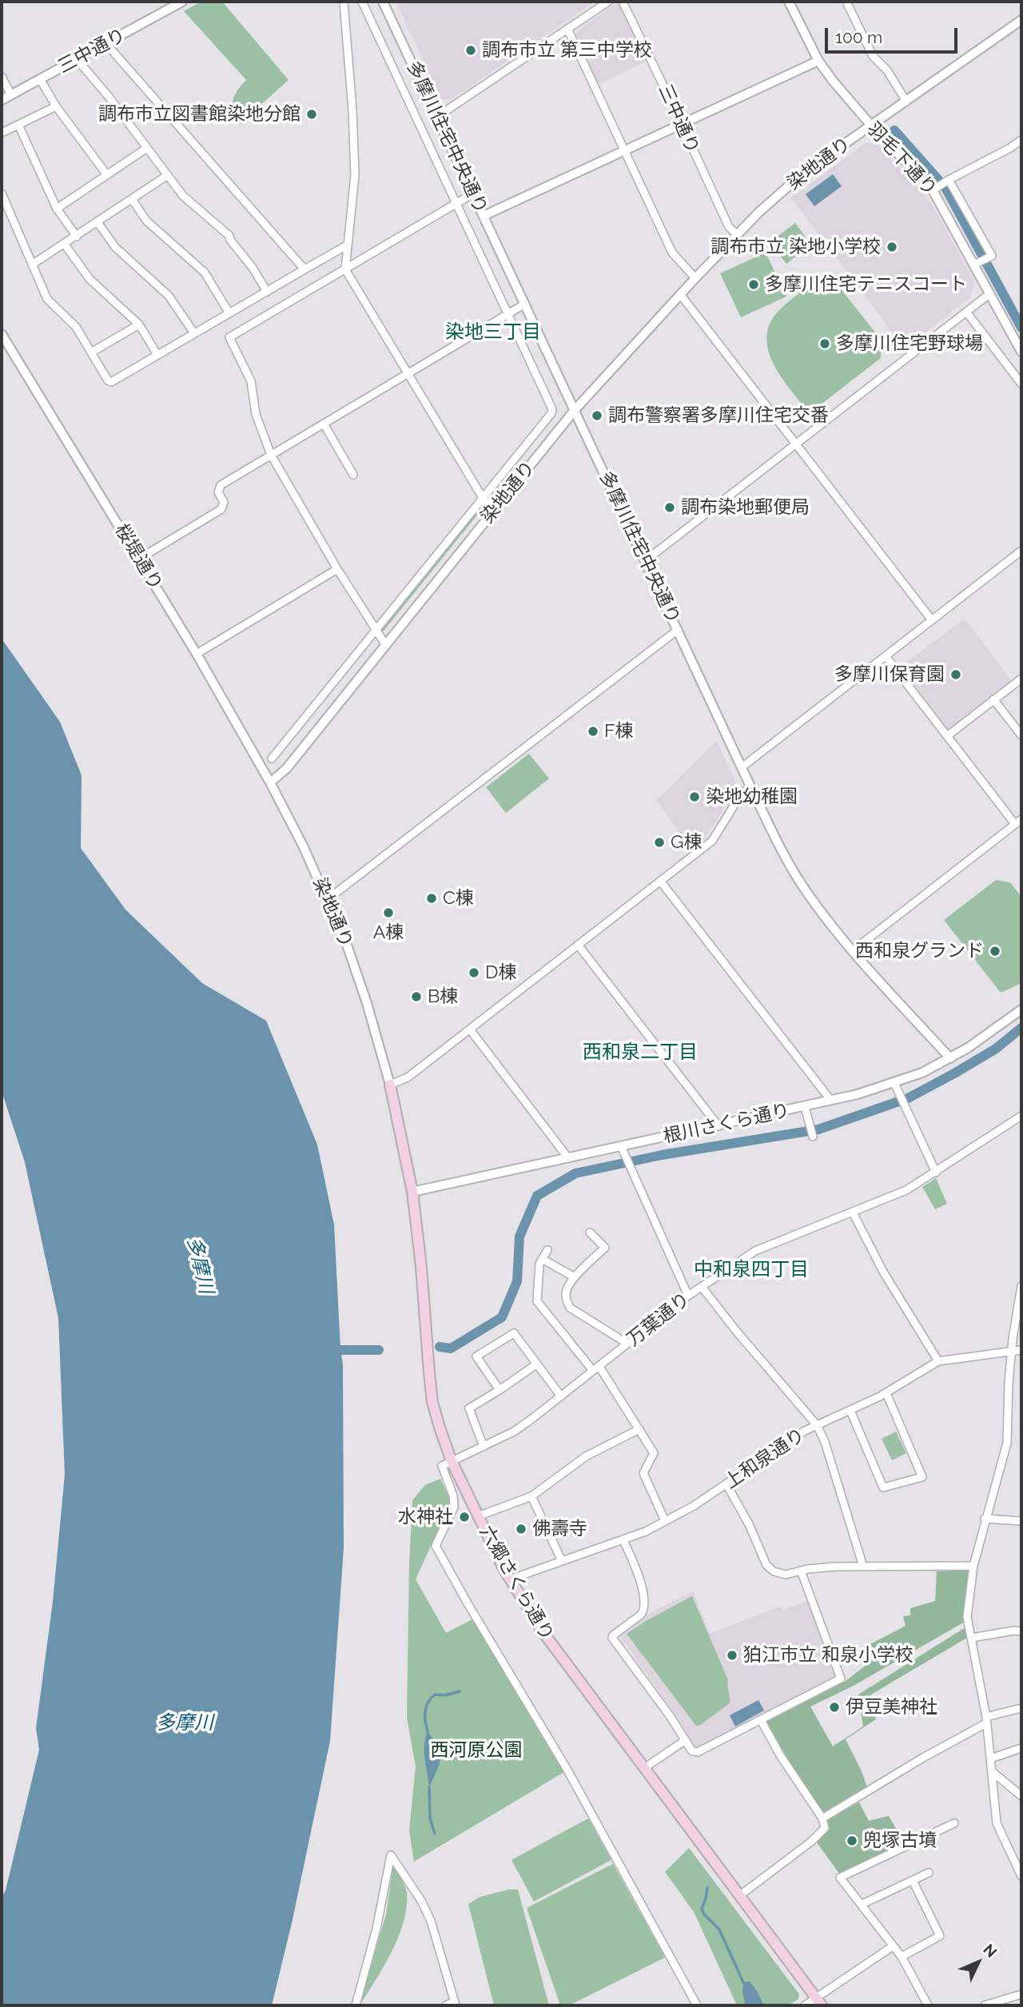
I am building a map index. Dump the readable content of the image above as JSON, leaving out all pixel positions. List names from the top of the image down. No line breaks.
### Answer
{"streets":{"main road":["六郷さくら通り"],"street":["三中通り","多摩川住宅中央通り","羽毛下通り","染地通り","桜堤通り","根川さくら通り","万葉通り","上和泉通り"]},"crossings":[["三中通り","染地通り"],["多摩川住宅中央通り","染地通り"],["多摩川住宅中央通り","根川さくら通り"],["羽毛下通り","染地通り"],["染地通り","桜堤通り"],["染地通り","六郷さくら通り"],["根川さくら通り","六郷さくら通り"],["万葉通り","六郷さくら通り"],["上和泉通り","六郷さくら通り"]],"districts":["染地三丁目","西和泉二丁目","中和泉四丁目"],"water":["多摩川"],"parks":["西河原公園"],"places":["調布市立 第三中学校","調布市立図書館染地分館","調布市立 染地小学校","多摩川住宅テニスコート","多摩川住宅野球場","調布警察署多摩川住宅交番","調布染地郵便局","多摩川保育園","F棟","染地幼稚園","G棟","C棟","A棟","西和泉グランド","D棟","B棟","水神社","佛壽寺","狛江市立 和泉小学校","伊豆美神社","兜塚古墳"],"scale_bar":"100 m","north":"top right"}
